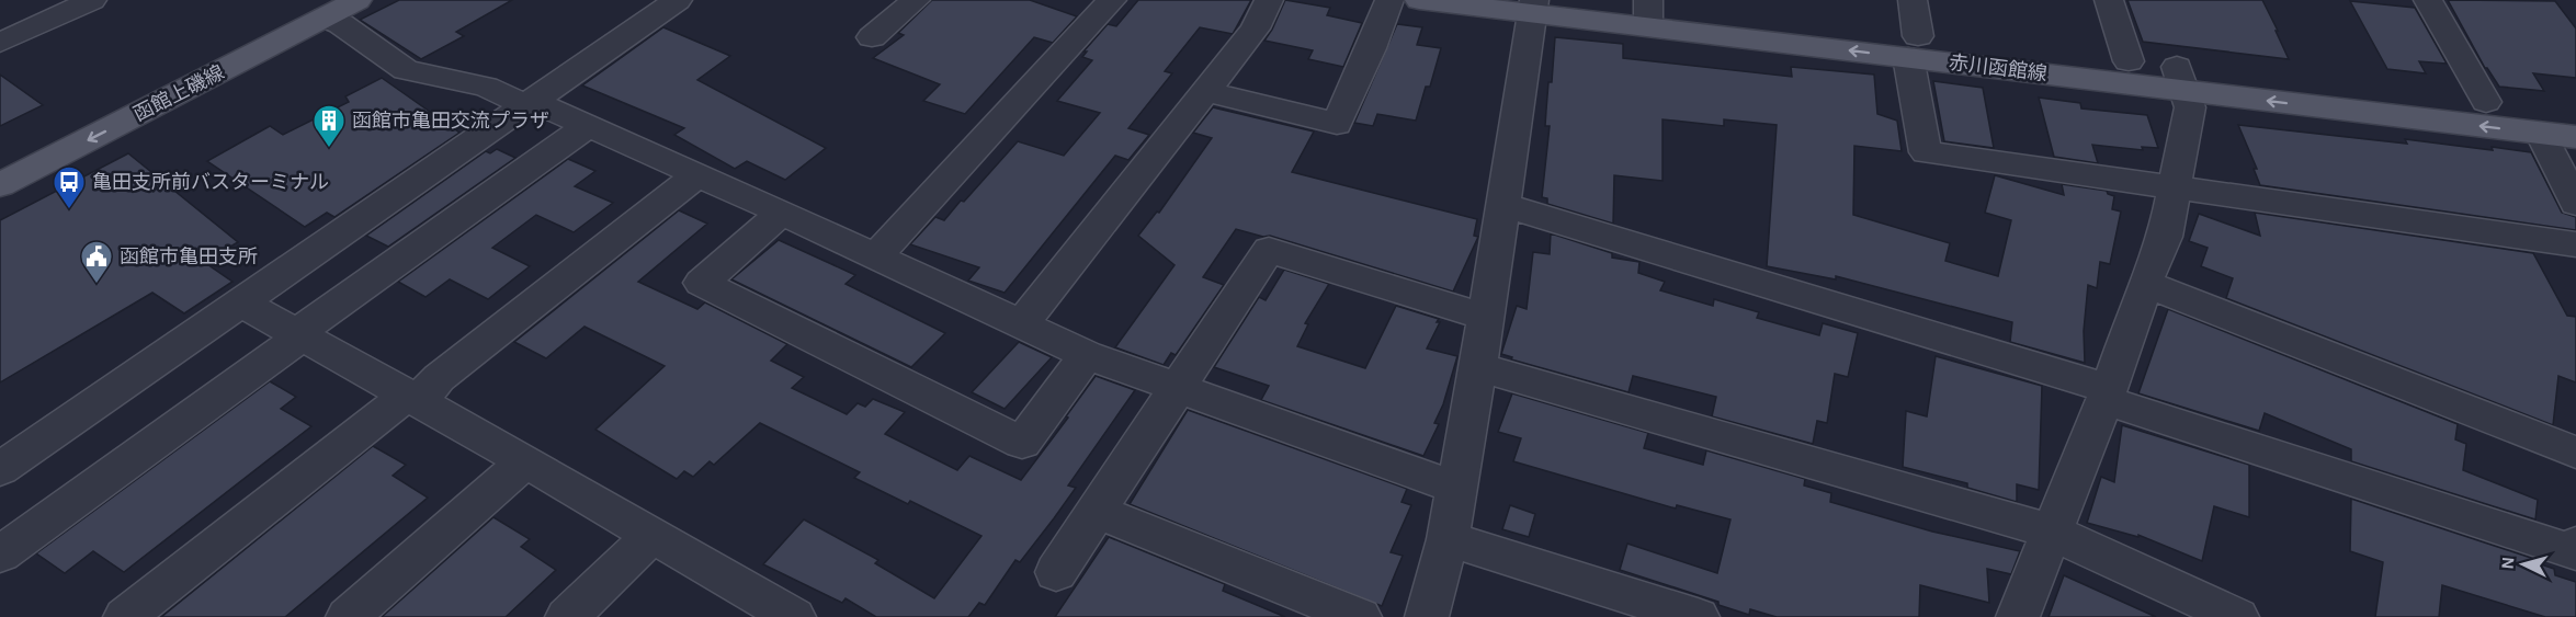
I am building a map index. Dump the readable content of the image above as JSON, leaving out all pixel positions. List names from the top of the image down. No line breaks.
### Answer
{"streets":{"main road":["赤川函館線","函館上磯線"]},"places":{"building":["函館市亀田交流プラザ"],"bus stop":["亀田支所前バスターミナル"],"public building":["函館市亀田支所"]},"north":"left"}
